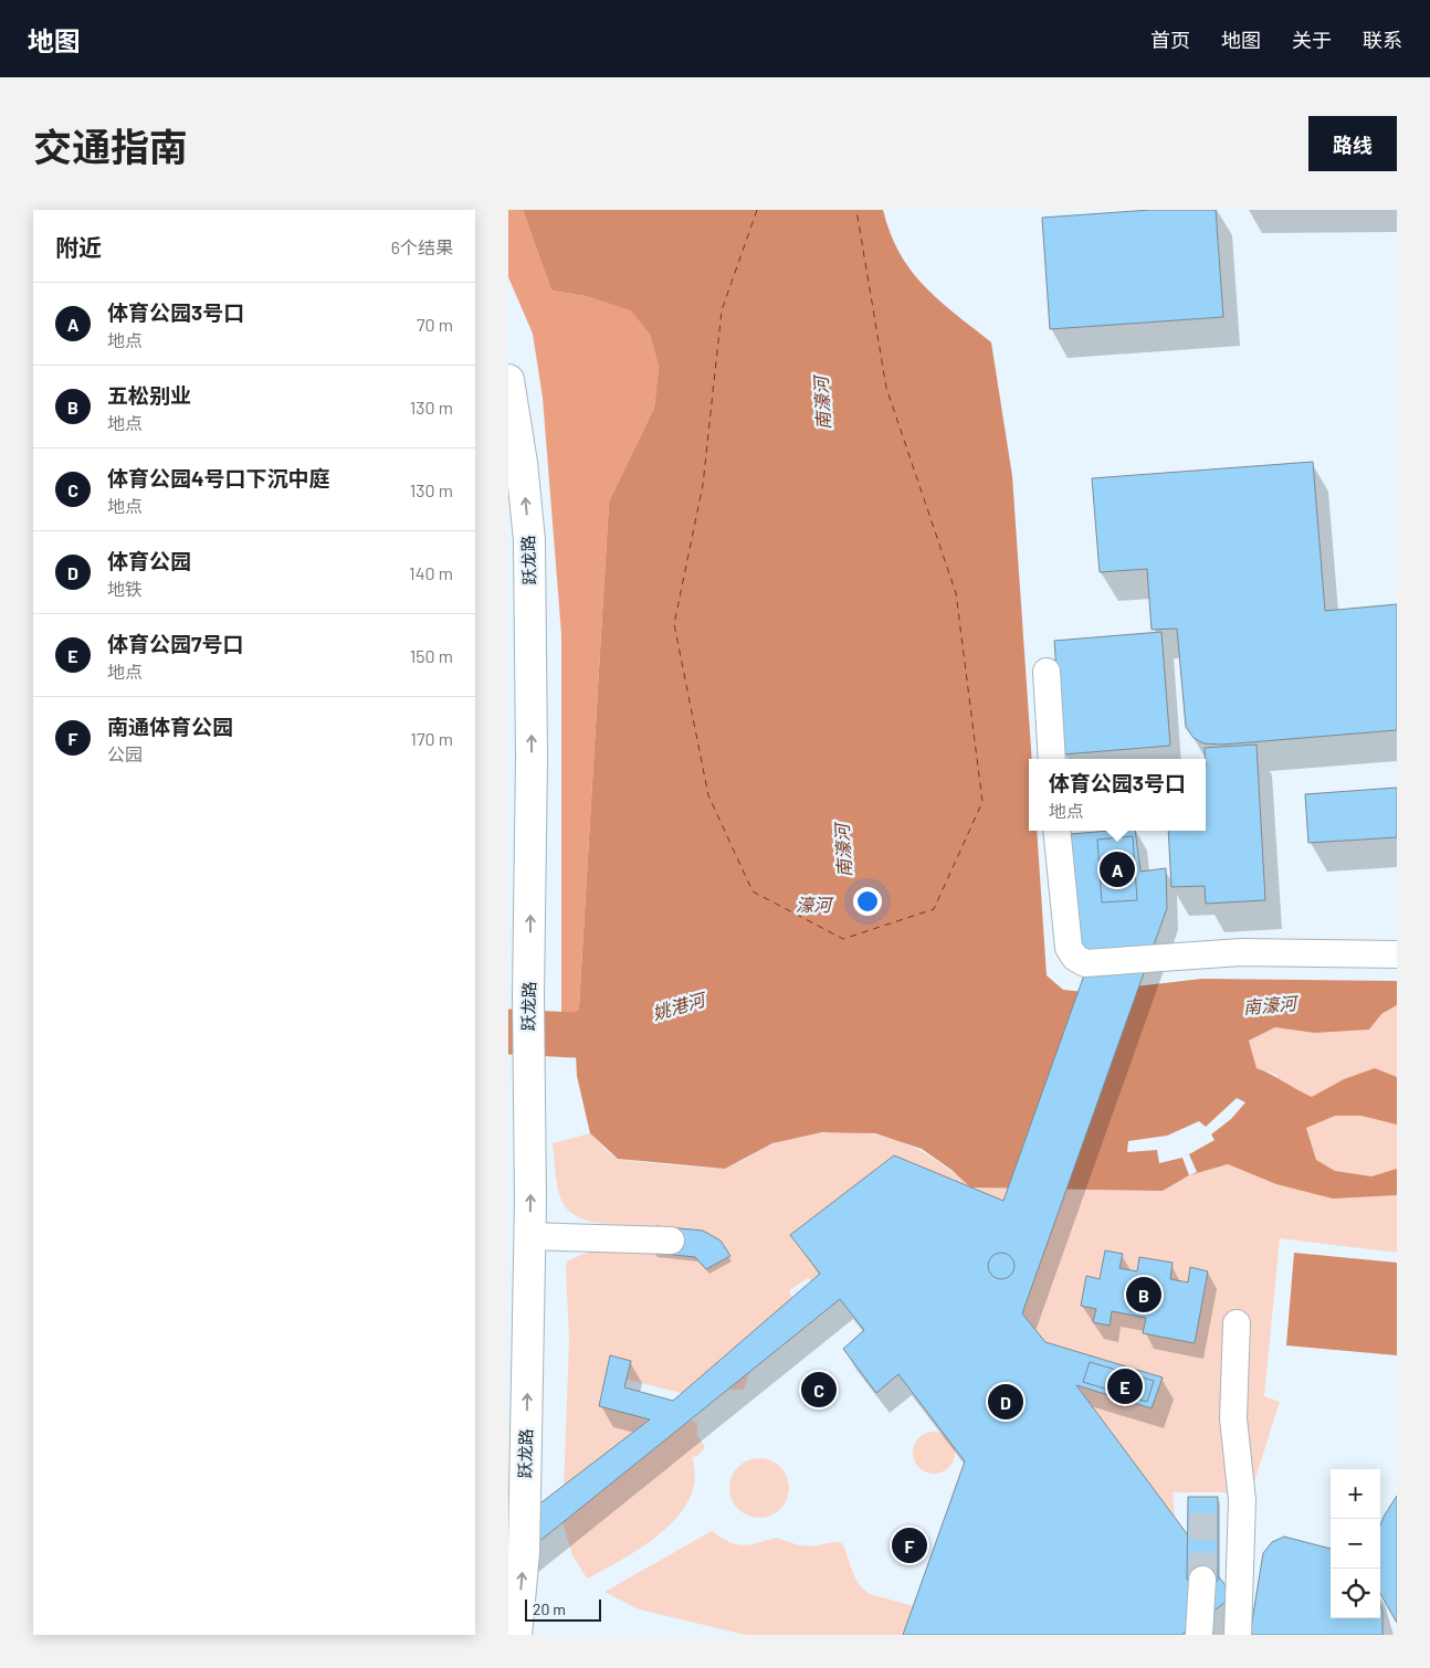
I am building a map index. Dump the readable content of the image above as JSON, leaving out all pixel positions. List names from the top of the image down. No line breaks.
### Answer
{"streets":{"main road":["跃龙路"]},"one_way":["跃龙路"],"water":["南濠河","濠河","姚港河"],"scale_bar":"20 m","page":{"header":"地图","nav":["首页","地图","关于","联系"],"title":"交通指南","buttons":"路线","heading":["附近","6个结果"],"list":[{"mark":"A","name":"体育公园3号口","note":"地点","value":"70 m"},{"mark":"B","name":"五松别业","note":"地点","value":"130 m"},{"mark":"C","name":"体育公园4号口下沉中庭","note":"地点","value":"130 m"},{"mark":"D","name":"体育公园","note":"地铁","value":"140 m"},{"mark":"E","name":"体育公园7号口","note":"地点","value":"150 m"},{"mark":"F","name":"南通体育公园","note":"公园","value":"170 m"}],"popup":["体育公园3号口","地点"],"pins":["A","B","E","C","D","F"],"map_buttons":["+","−"],"scale":"20 m"}}
